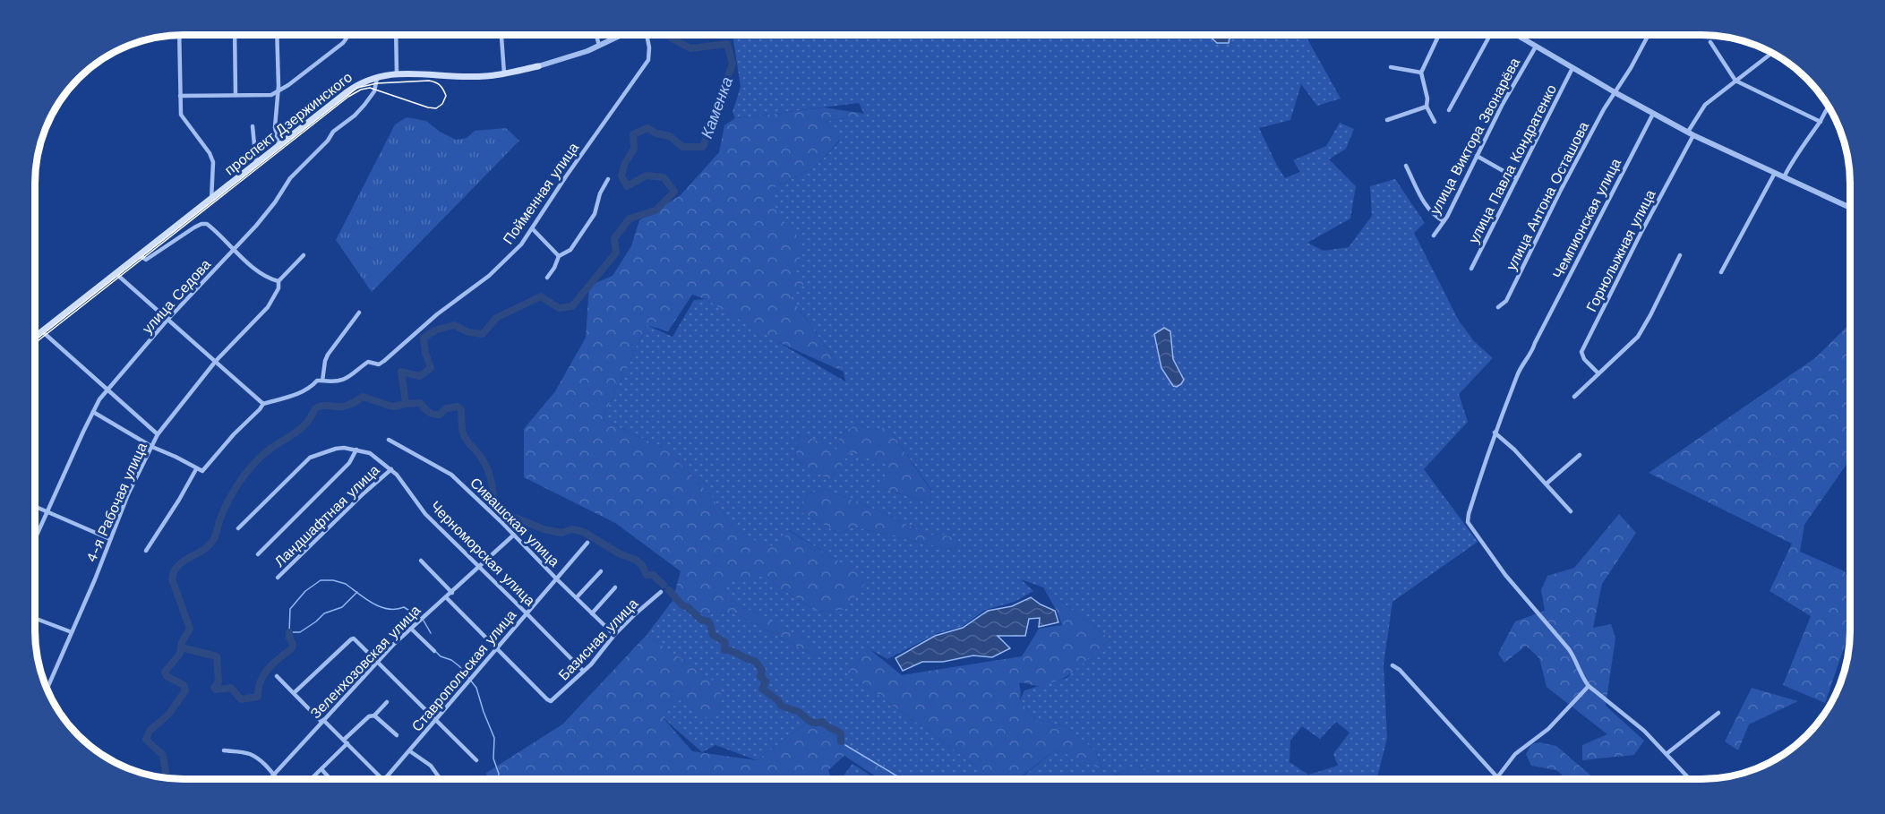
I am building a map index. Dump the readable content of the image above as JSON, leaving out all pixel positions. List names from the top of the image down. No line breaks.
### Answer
{"streets":{"main road":["проспект Дзержинского"],"street":["улица Виктора Звонарёва","улица Павла Кондратенко","Пойменная улица","улица Антона Осташова","Чемпионская улица","Горнолыжная улица","улица Седова","4-я Рабочая улица","Ландшафтная улица","Сивашская улица","Черноморская улица","Базисная улица","Зеленхозовская улица","Ставропольская улица"]},"crossings":[["проспект Дзержинского","улица Седова"],["Ландшафтная улица","Черноморская улица"],["Сивашская улица","Базисная улица"],["Сивашская улица","Зеленхозовская улица"],["Сивашская улица","Ставропольская улица"],["Черноморская улица","Базисная улица"],["Черноморская улица","Зеленхозовская улица"],["Черноморская улица","Ставропольская улица"],["Базисная улица","Ставропольская улица"]],"water":["Каменка"]}
